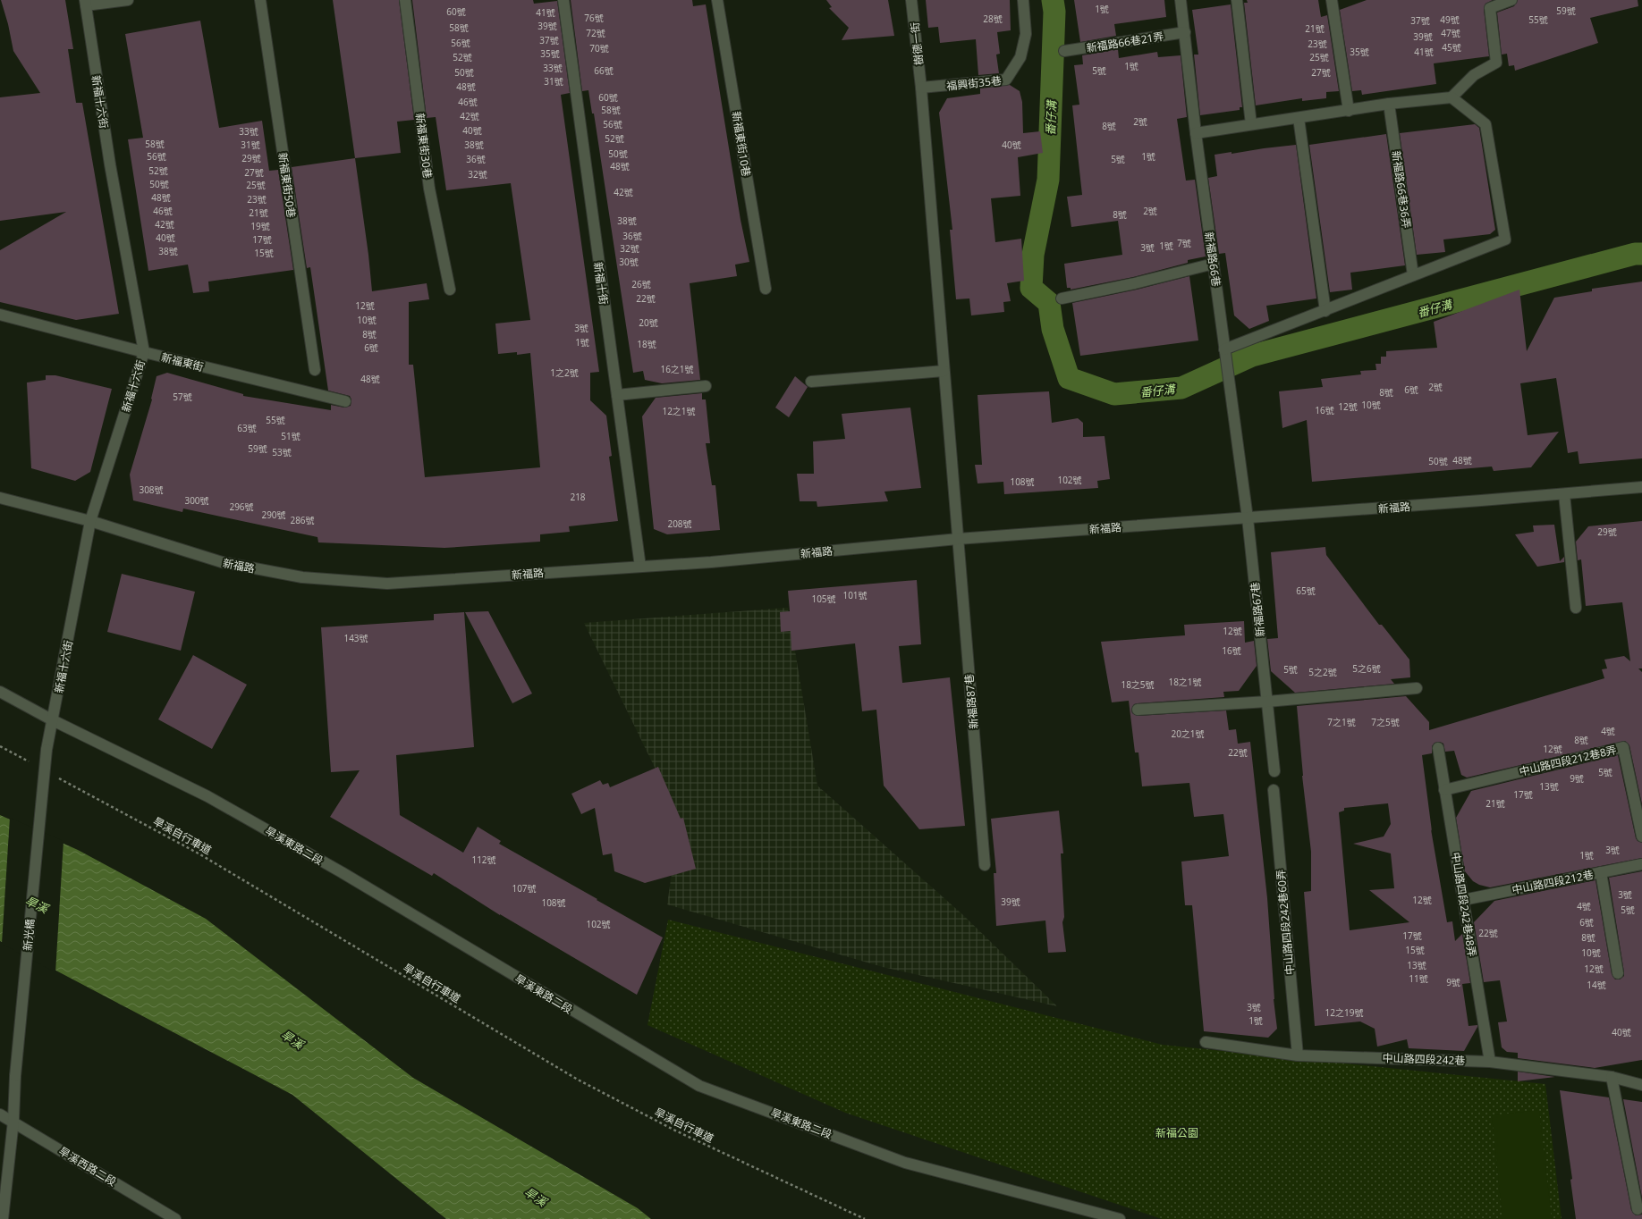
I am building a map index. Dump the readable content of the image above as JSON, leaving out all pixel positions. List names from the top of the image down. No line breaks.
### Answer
{"streets":{"street":["新福路66巷21弄","樹德一街","福興街35巷","新福十六街","新福東街10巷","新福東街30巷","新福東街50巷","新福路66巷36弄","新福路66巷","新福十街","新福東街","新福路","新福路67巷","新福路87巷","中山路四段212巷8弄","旱溪東路二段","中山路四段212巷","中山路四段242巷48弄","中山路四段242巷60弄","新光橋","中山路四段242巷","旱溪西路二段"],"path":["旱溪自行車道"]},"crossings":[["新福路66巷21弄","新福路66巷"],["樹德一街","福興街35巷"],["樹德一街","新福路87巷"],["新福十六街","新福東街"],["新福十六街","新福路"],["新福十六街","旱溪東路二段"],["新福十六街","新光橋"],["新福路66巷","新福路"],["新福路66巷","新福路67巷"],["新福十街","新福路"],["新福路","新福路67巷"],["新福路","新福路87巷"],["中山路四段212巷8弄","中山路四段242巷48弄"],["中山路四段212巷","中山路四段242巷48弄"],["中山路四段242巷48弄","中山路四段242巷"],["中山路四段242巷60弄","中山路四段242巷"],["新光橋","旱溪西路二段"]],"water":["番仔溝","旱溪"],"parks":["新福公園"],"house_numbers":["1號","59號","60號","41號","76號","28號","49號","55號","37號","39號","58號","21號","72號","47號","39號","37號","56號","23號","45號","70號","35號","41號","35號","52號","25號","1號","33號","66號","5號","50號","27號","31號","48號","60號","46號","58號","42號","2號","56號","8號","40號","33號","52號","58號","31號","38號","40號","50號","56號","1號","29號","36號","5號","48號","52號","27號","32號","50號","25號","42號","48號","23號","46號","2號","21號","8號","38號","42號","19號","36號","40號","17號","7號","1號","3號","32號","38號","15號","30號","26號","22號","12號","10號","20號","3號","8號","1號","18號","6號","16之1號","1之2號","48號","2號","6號","8號","57號","10號","12號","16號","12之1號","55號","63號","51號","59號","53號","48號","50號","102號","108號","308號","218","300號","296號","290號","286號","208號","29號","65號","101號","105號","12號","143號","16號","5之6號","5號","5之2號","18之1號","18之5號","7之1號","7之5號","4號","20之1號","8號","12號","22號","5號","9號","13號","17號","21號","3號","1號","112號","107號","3號","12號","39號","108號","4號","5號","6號","102號","22號","17號","8號","15號","10號","13號","12號","11號","9號","14號","3號","12之19號","1號","40號"]}
